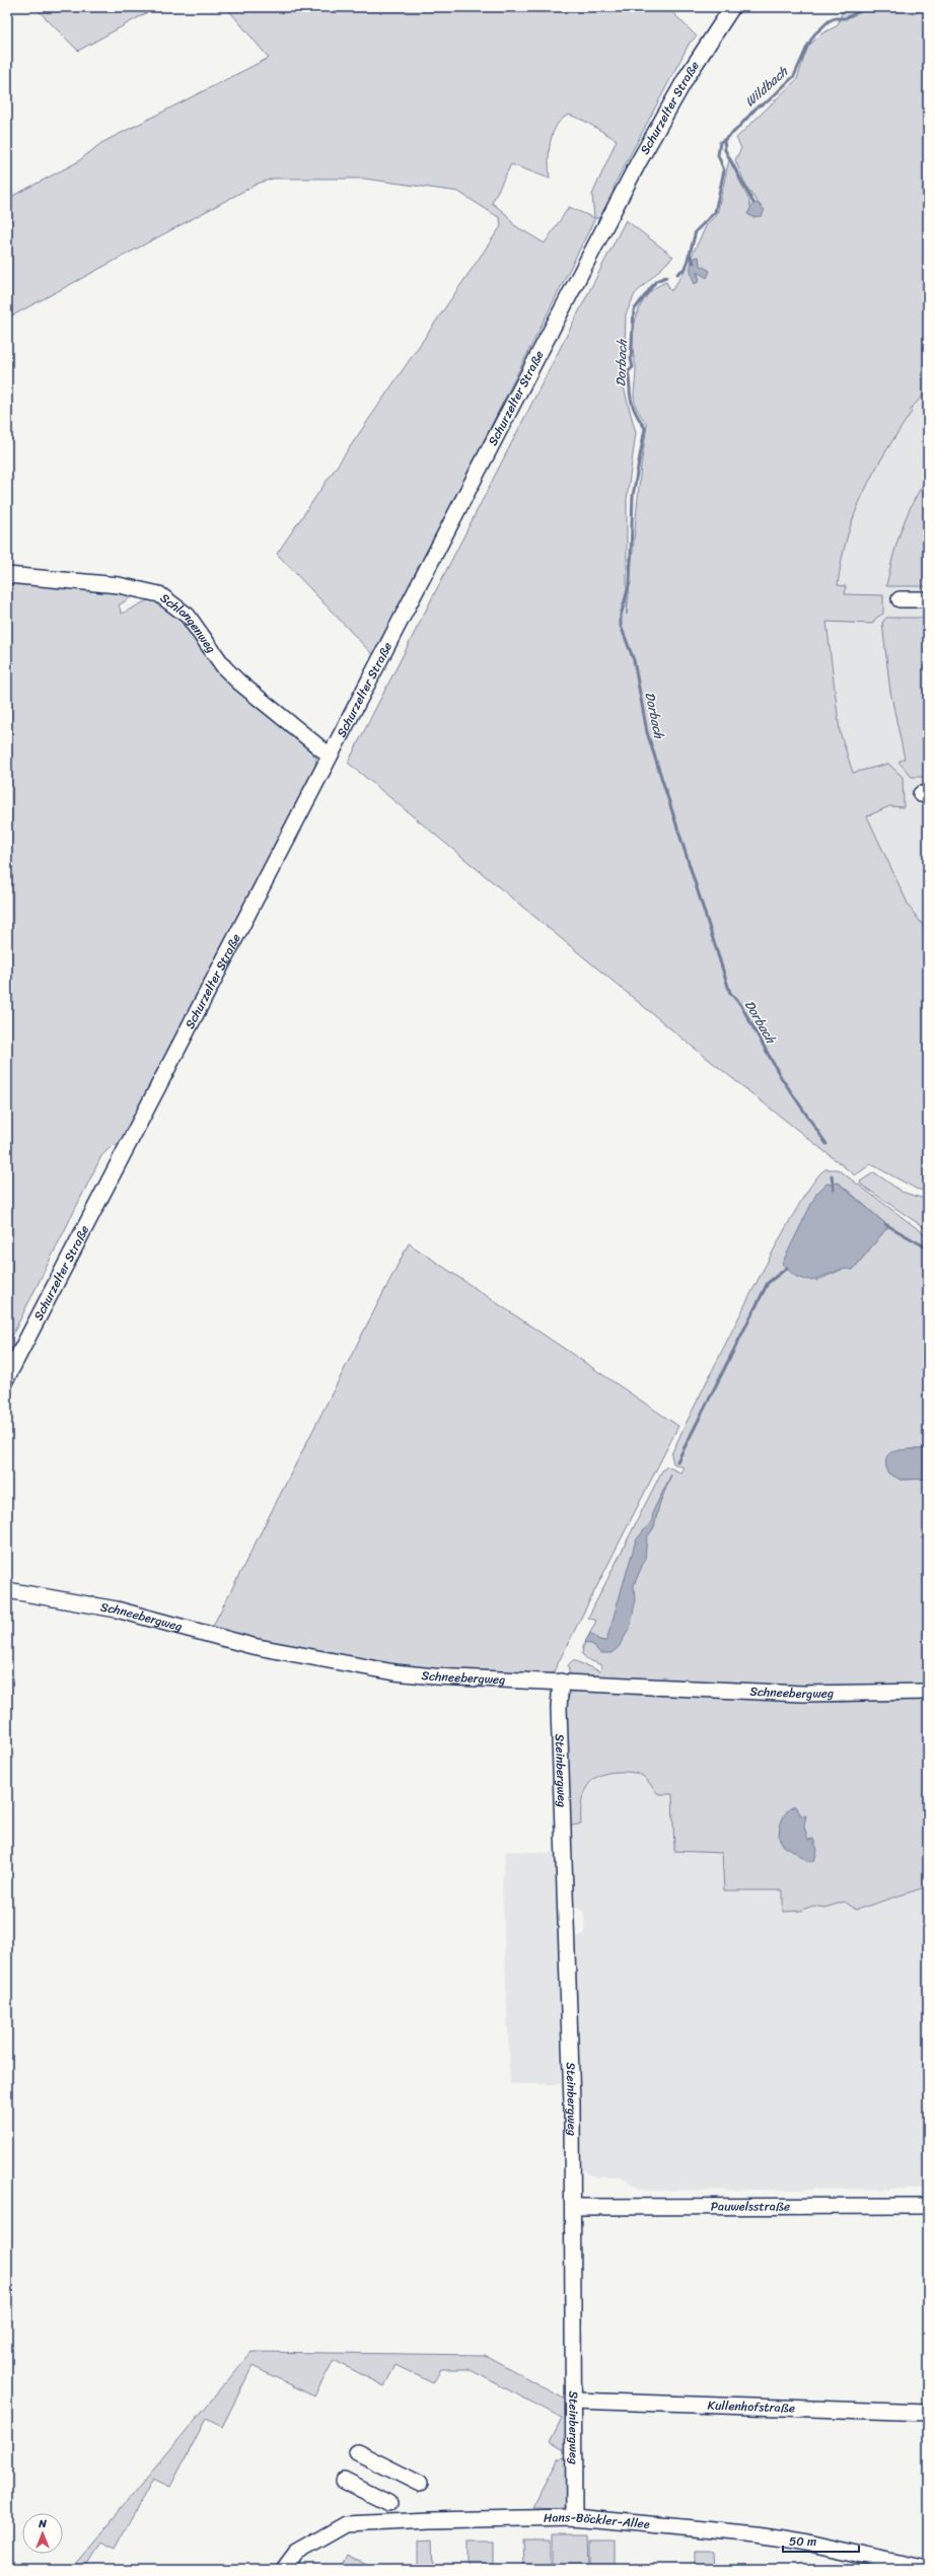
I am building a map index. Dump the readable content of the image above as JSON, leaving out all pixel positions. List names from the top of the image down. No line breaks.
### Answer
{"streets":{"street":["Schurzelter Straße","Schlangenweg","Schneebergweg","Steinbergweg","Pauwelsstraße","Kullenhofstraße","Hans-Böckler-Allee"]},"crossings":[["Schurzelter Straße","Schlangenweg"],["Schneebergweg","Steinbergweg"],["Steinbergweg","Pauwelsstraße"],["Steinbergweg","Kullenhofstraße"],["Steinbergweg","Hans-Böckler-Allee"]],"water":["Wildbach","Dorbach"],"scale_bar":"50 m","north":"top"}
